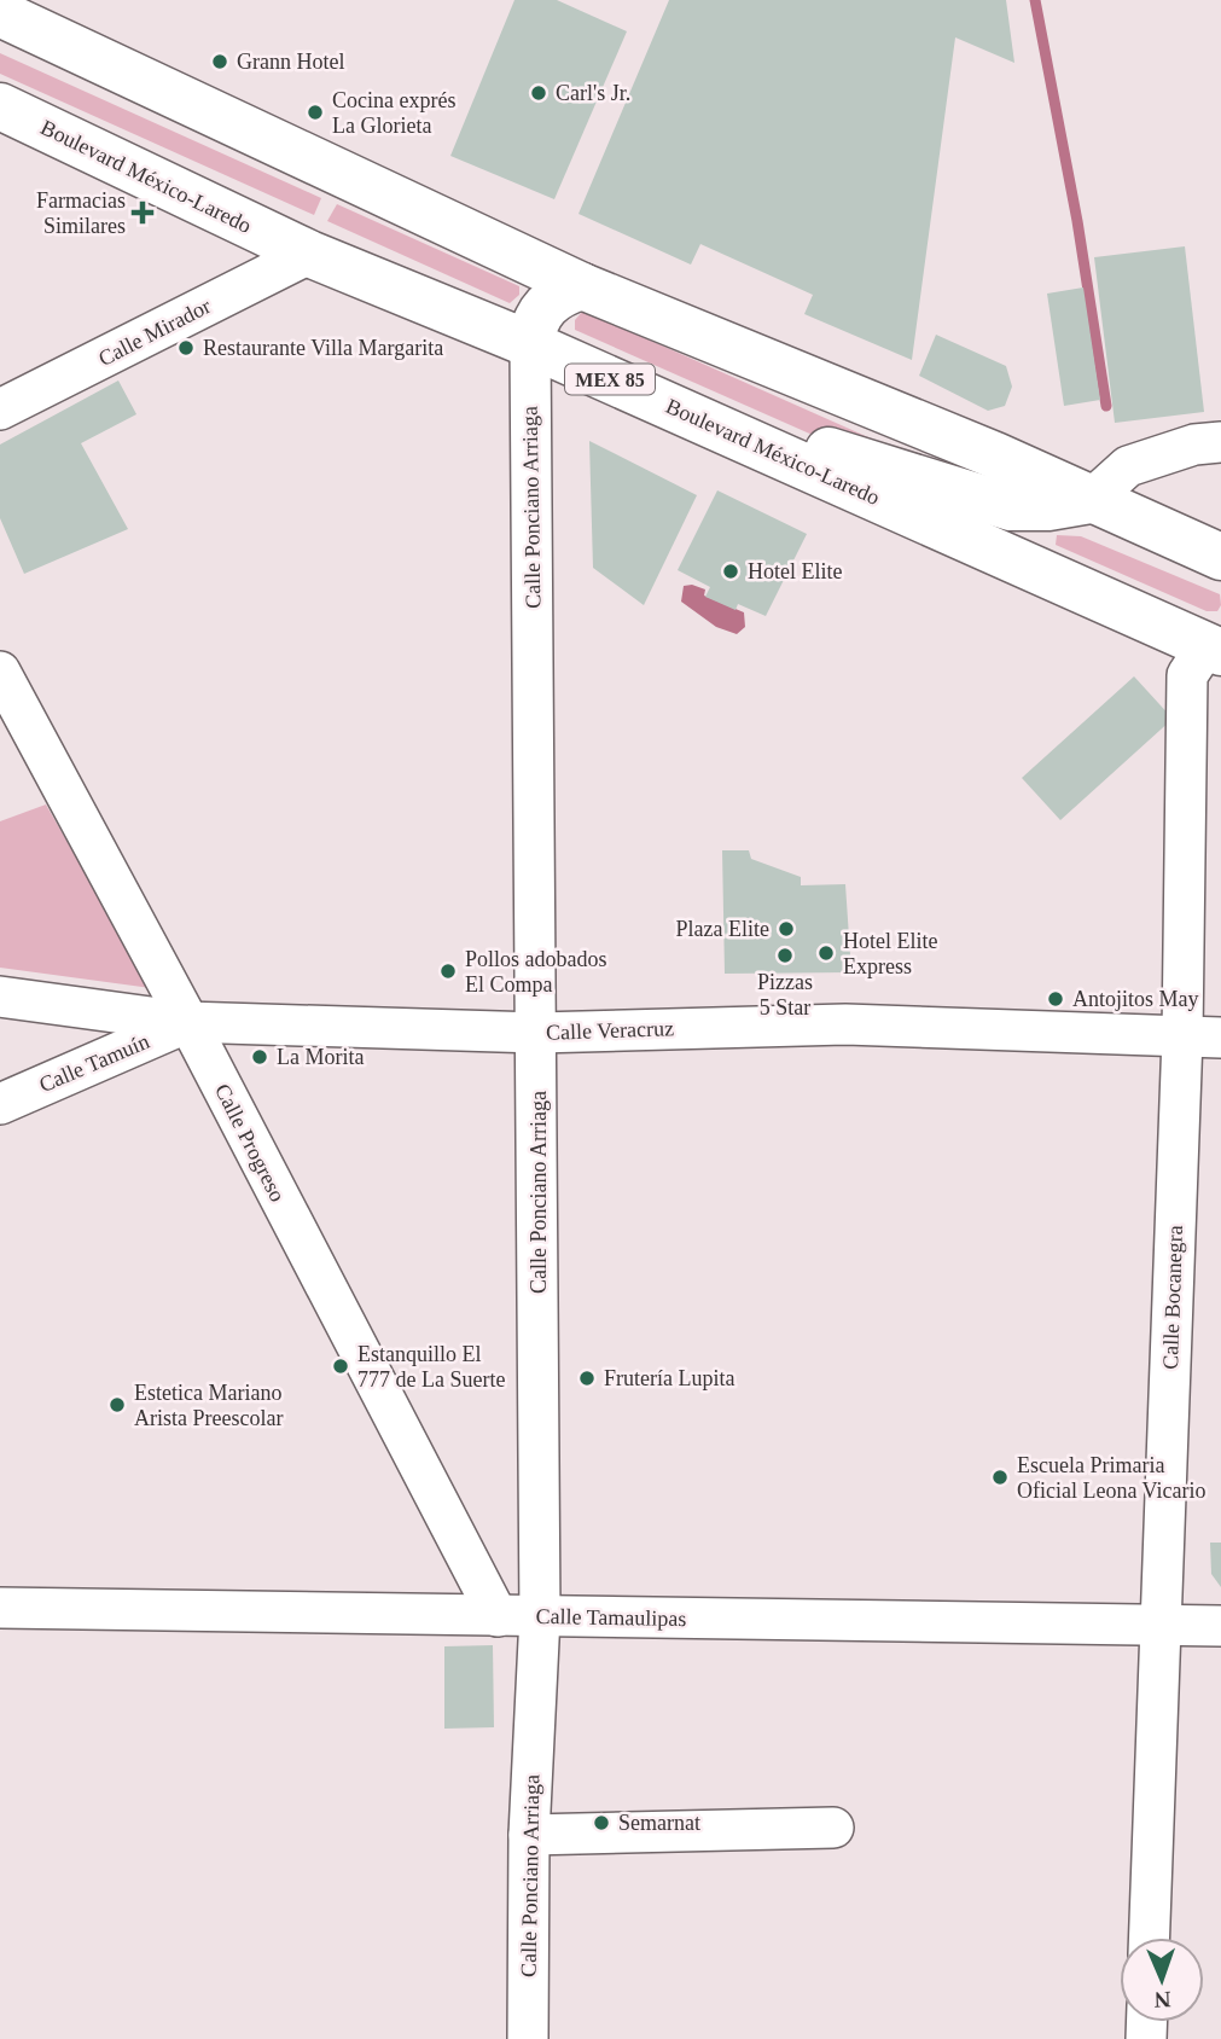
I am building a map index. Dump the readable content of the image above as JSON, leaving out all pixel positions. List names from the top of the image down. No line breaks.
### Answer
{"streets":{"main road":["Boulevard México-Laredo","MEX 85"],"street":["Calle Mirador","Calle Ponciano Arriaga","Calle Veracruz","Calle Tamuín","Calle Progreso","Calle Bocanegra","Calle Tamaulipas"]},"crossings":[["Boulevard México-Laredo","Calle Mirador"],["Boulevard México-Laredo","Calle Ponciano Arriaga"],["Boulevard México-Laredo","Calle Bocanegra"],["Calle Ponciano Arriaga","Calle Veracruz"],["Calle Ponciano Arriaga","Calle Tamaulipas"],["Calle Veracruz","Calle Tamuín"],["Calle Veracruz","Calle Progreso"],["Calle Veracruz","Calle Bocanegra"],["Calle Tamuín","Calle Progreso"],["Calle Progreso","Calle Tamaulipas"],["Calle Bocanegra","Calle Tamaulipas"]],"places":{"other":["Grann Hotel","Carl's Jr.","Cocina exprés La Glorieta","Restaurante Villa Margarita","Hotel Elite","Plaza Elite","Hotel Elite Express","Pizzas 5 Star","Pollos adobados El Compa","Antojitos May","La Morita","Estanquillo El 777 de La Suerte","Frutería Lupita","Estetica Mariano Arista Preescolar","Escuela Primaria Oficial Leona Vicario","Semarnat"],"health":["Farmacias Similares"]},"north":"bottom"}
